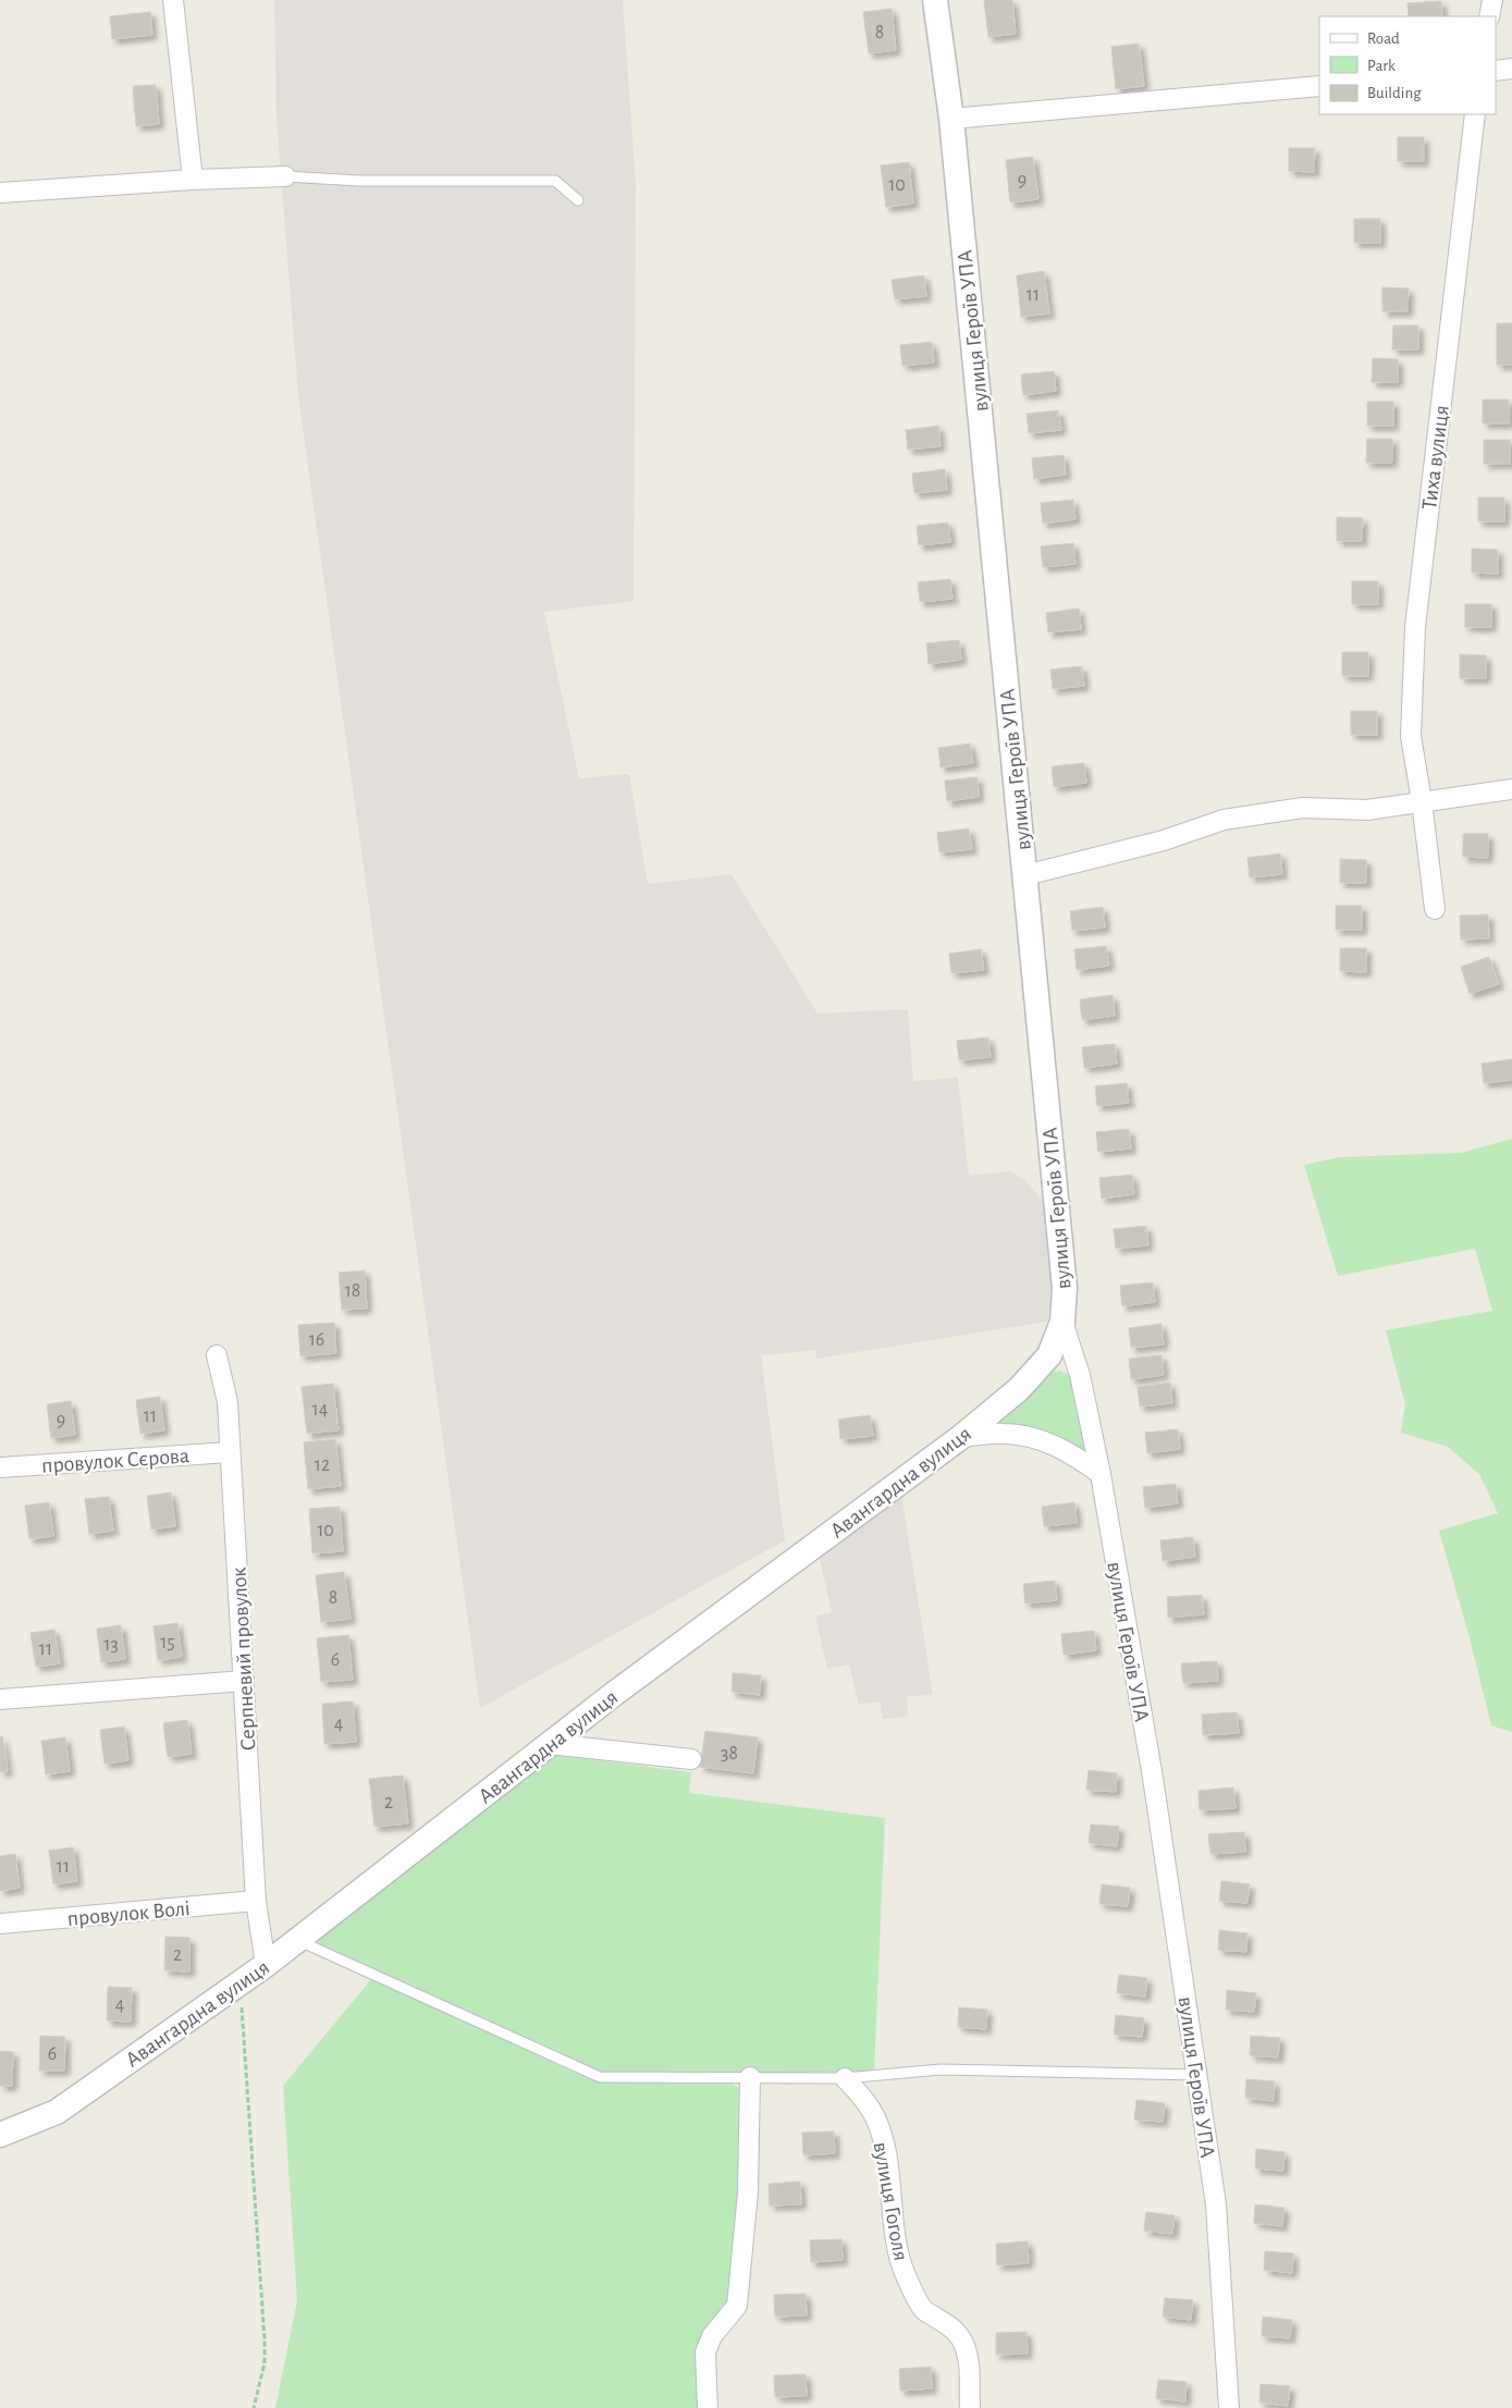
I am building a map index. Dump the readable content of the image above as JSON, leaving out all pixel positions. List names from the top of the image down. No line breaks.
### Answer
{"streets":{"street":["вулиця Героїв УПА","Тиха вулиця","провулок Сєрова","Авангардна вулиця","Серпневий провулок","провулок Волі","вулиця Гоголя"]},"crossings":[["вулиця Героїв УПА","Авангардна вулиця"],["провулок Сєрова","Серпневий провулок"],["Авангардна вулиця","Серпневий провулок"],["Серпневий провулок","провулок Волі"]],"house_numbers":["8","9","10","11","18","16","14","11","9","12","10","8","15","13","11","6","4","38","2","11","2","4","6"],"legend":["Road","Park","Building"]}
